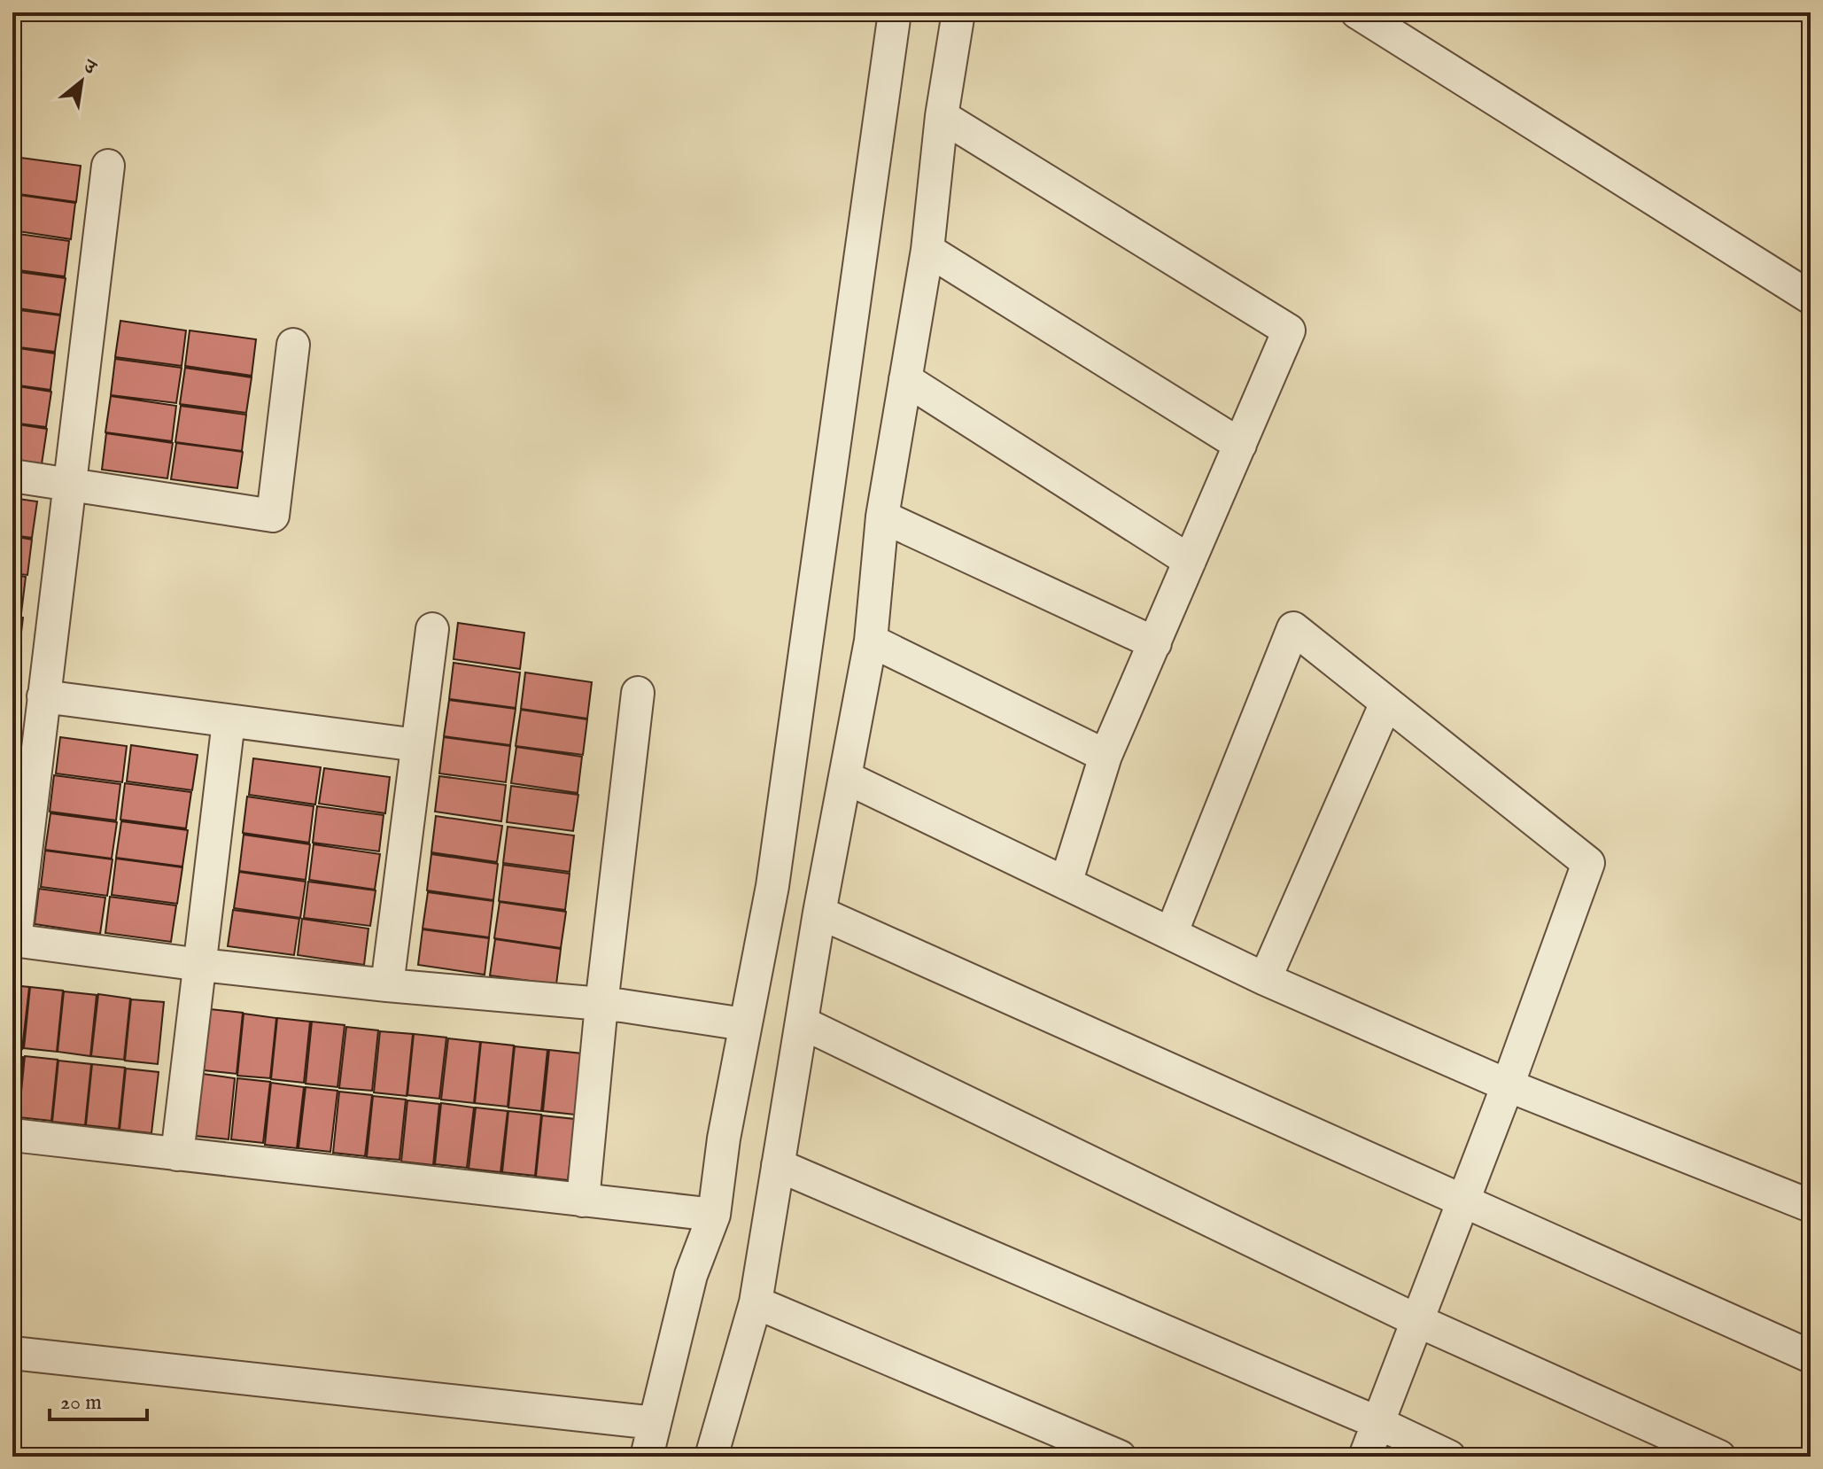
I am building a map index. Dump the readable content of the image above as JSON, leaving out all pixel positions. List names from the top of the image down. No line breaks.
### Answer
{"scale_bar":"20 m","north":"top right"}
